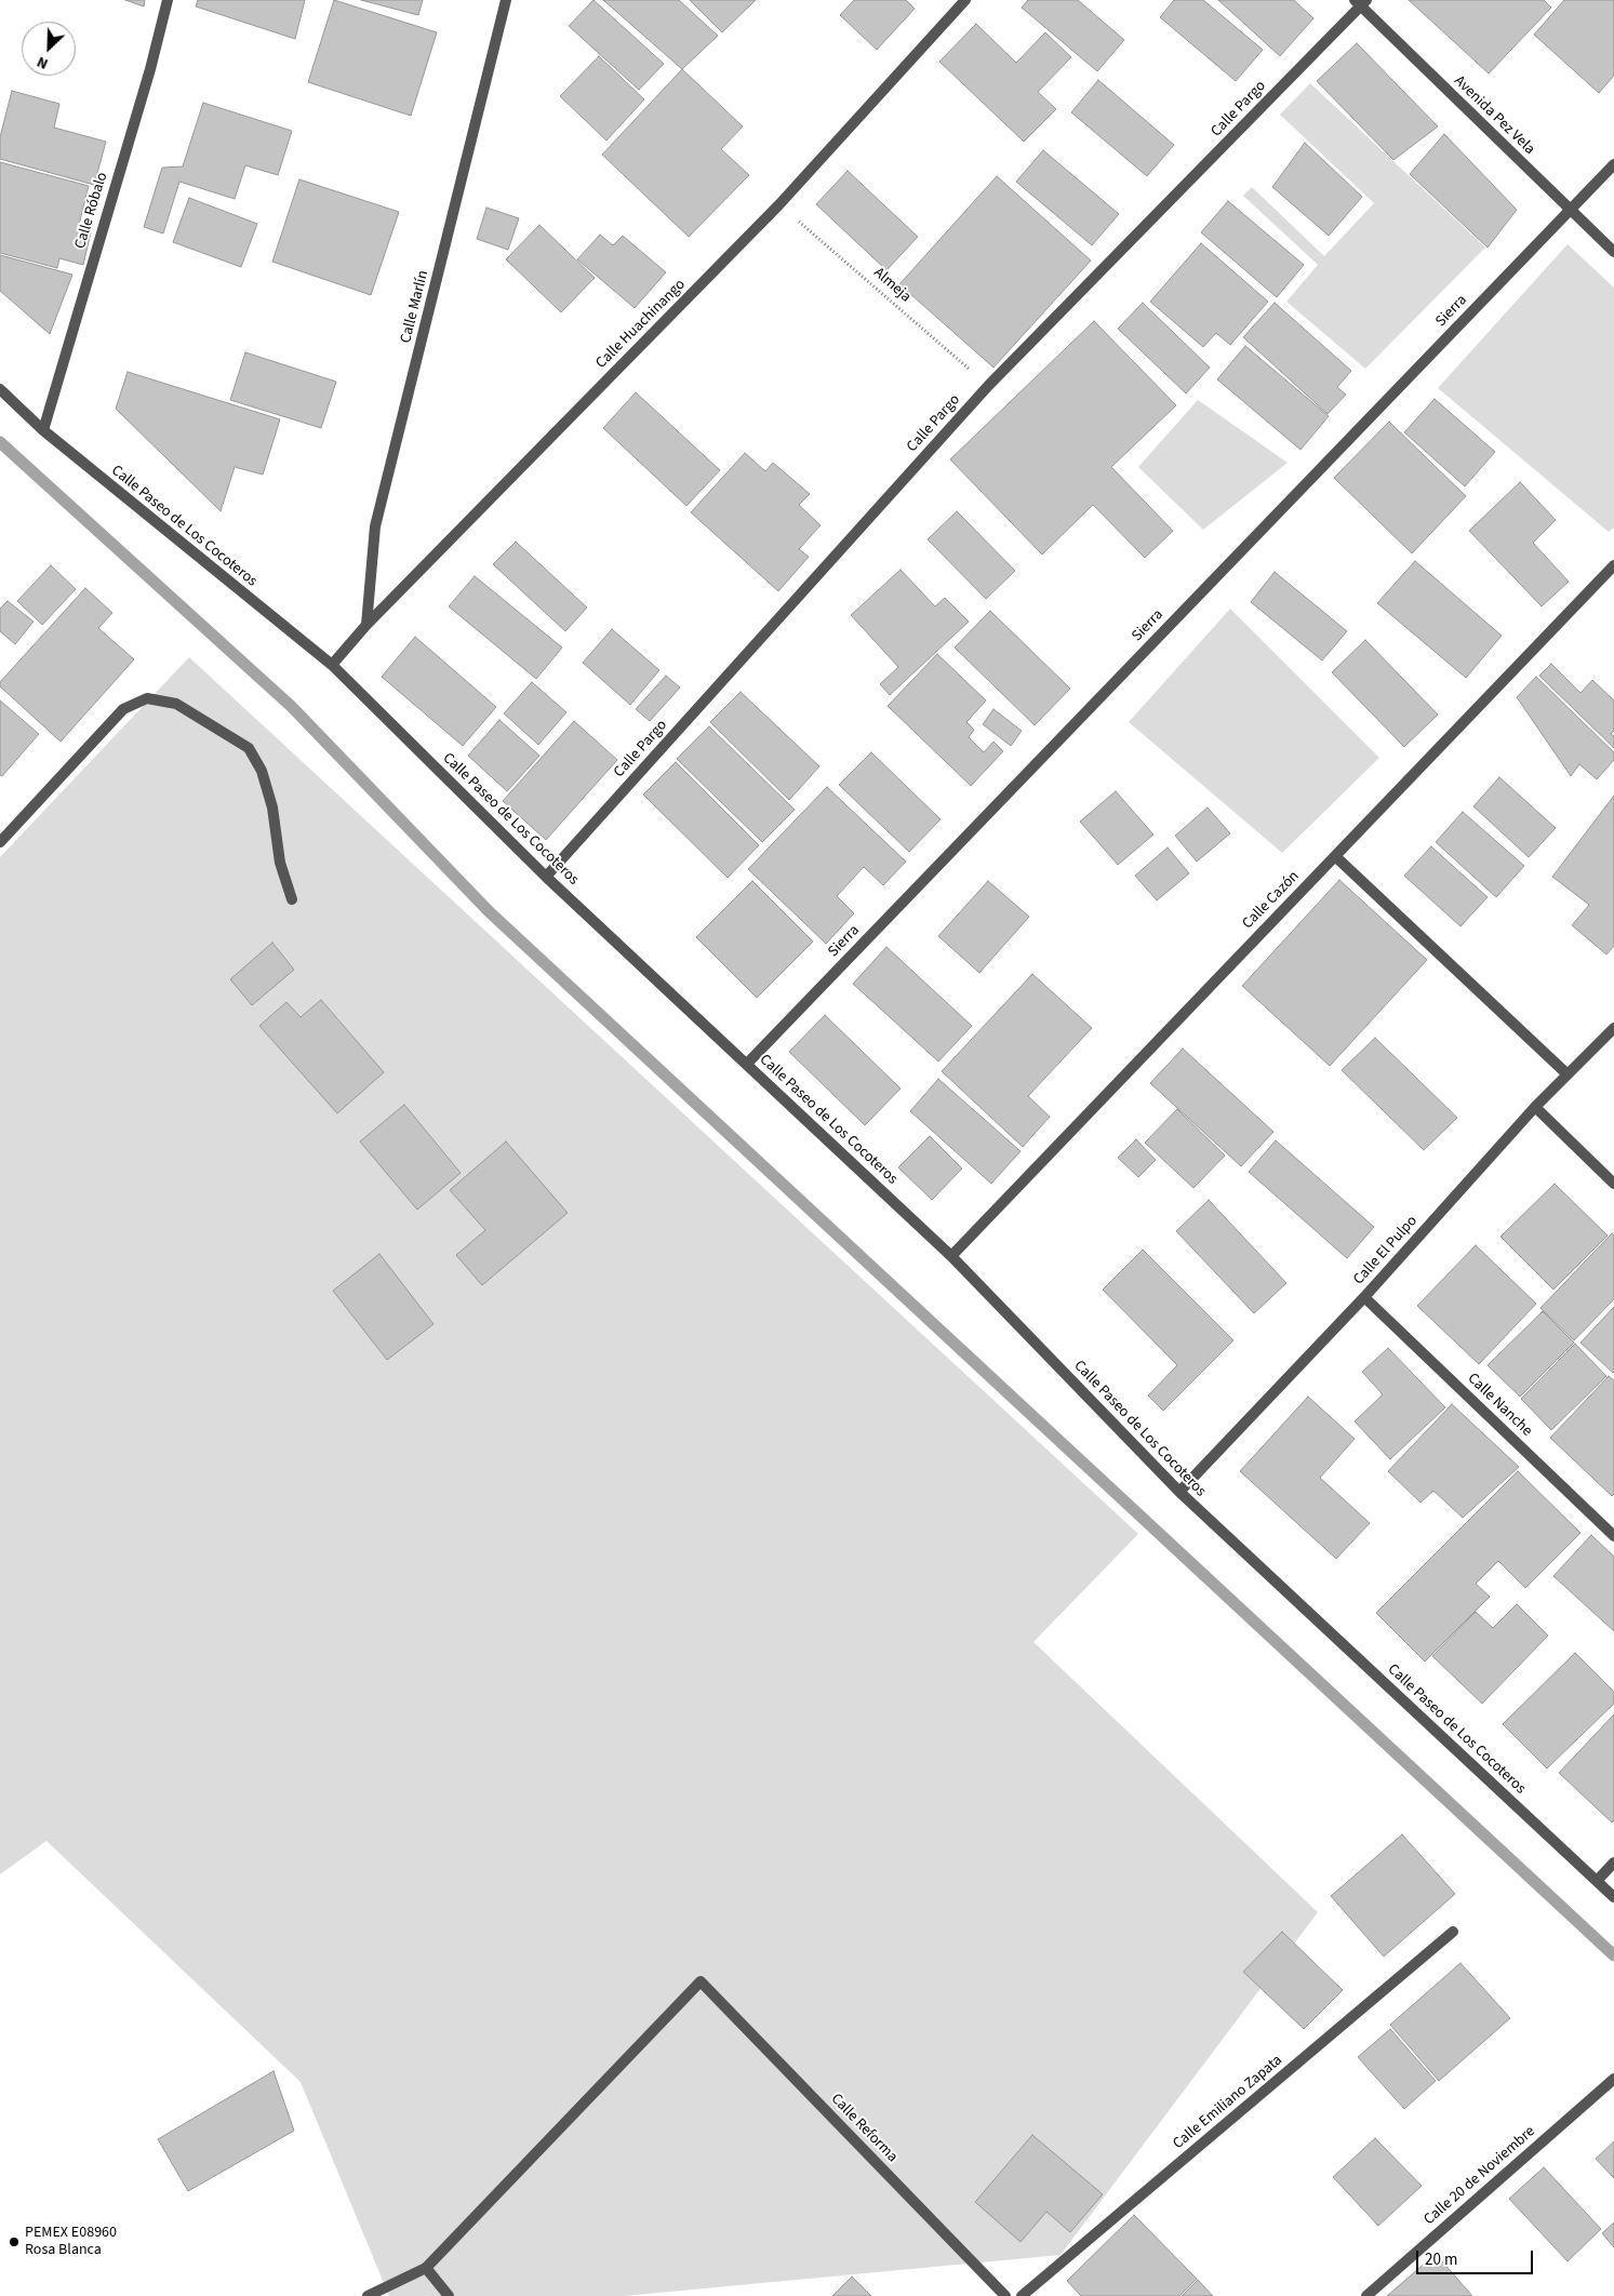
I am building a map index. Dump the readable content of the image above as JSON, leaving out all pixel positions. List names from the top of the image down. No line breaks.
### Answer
{"streets":{"street":["Calle Pargo","Avenida Pez Vela","Calle Róbalo","Calle Marlín","Sierra","Calle Huachinango","Calle Paseo de Los Cocoteros","Calle Cazón","Calle El Pulpo","Calle Nanche","Calle Emiliano Zapata","Calle Reforma","Calle 20 de Noviembre"],"path":["Almeja"]},"crossings":[["Calle Pargo","Avenida Pez Vela"],["Calle Pargo","Almeja"],["Calle Pargo","Calle Paseo de Los Cocoteros"],["Avenida Pez Vela","Sierra"],["Calle Róbalo","Calle Paseo de Los Cocoteros"],["Almeja","Calle Huachinango"],["Calle Marlín","Calle Huachinango"],["Sierra","Calle Paseo de Los Cocoteros"],["Calle Huachinango","Calle Paseo de Los Cocoteros"],["Calle Paseo de Los Cocoteros","Calle Cazón"],["Calle Paseo de Los Cocoteros","Calle El Pulpo"],["Calle El Pulpo","Calle Nanche"]],"places":["PEMEX E08960 Rosa Blanca"],"scale_bar":"20 m","north":"bottom left"}
